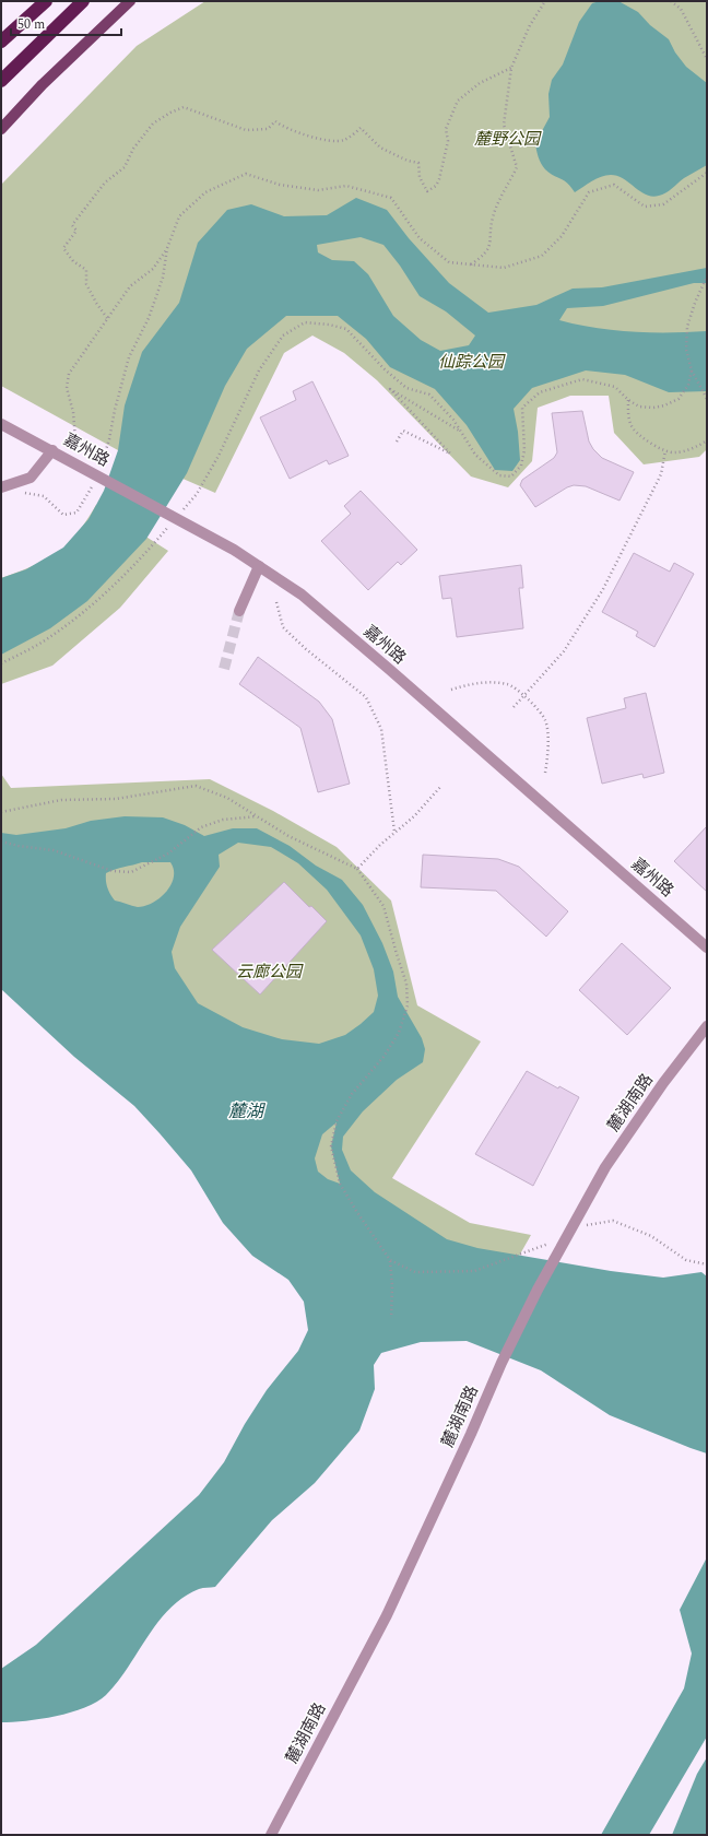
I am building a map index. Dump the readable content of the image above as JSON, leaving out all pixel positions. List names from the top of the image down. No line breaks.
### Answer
{"streets":{"street":["嘉州路","麓湖南路"]},"water":["麓湖"],"parks":["麓野公园","仙踪公园","云廊公园"],"scale_bar":"50 m"}
